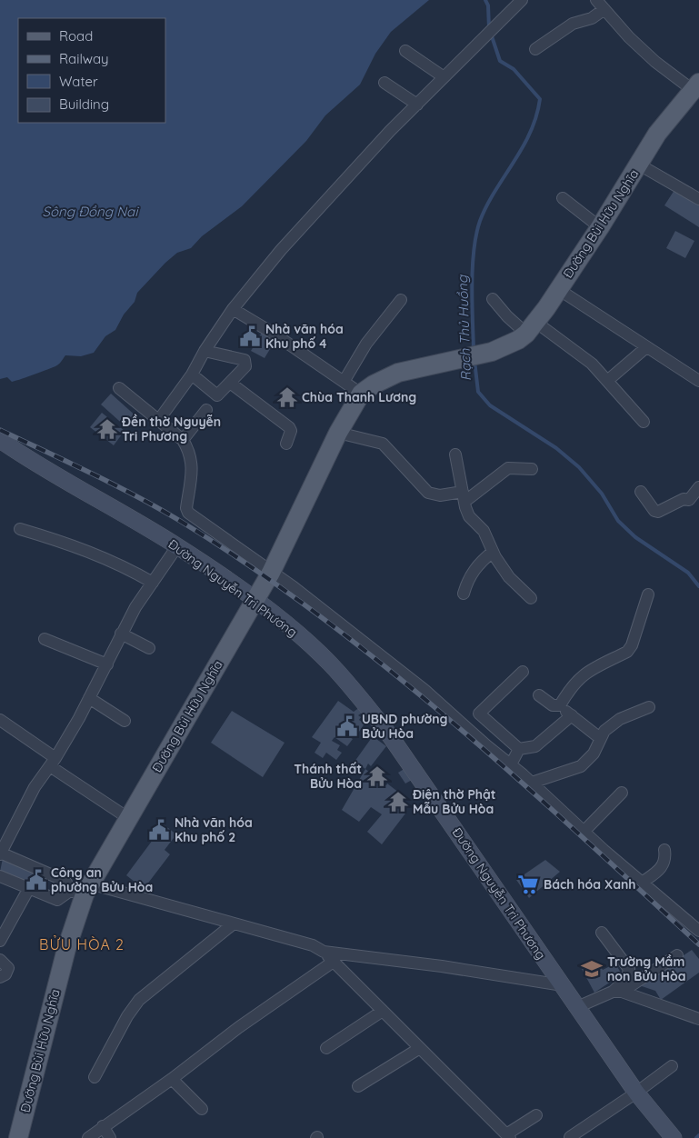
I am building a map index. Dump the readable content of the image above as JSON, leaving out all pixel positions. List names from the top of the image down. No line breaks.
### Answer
{"streets":{"main road":["Đường Bùi Hữu Nghĩa","Đường Nguyễn Tri Phương"]},"crossings":[["Đường Bùi Hữu Nghĩa","Đường Nguyễn Tri Phương"]],"districts":["BỬU HÒA 2"],"water":["Sông Đồng Nai","Rạch Thủ Huồng"],"places":{"public building":["Nhà văn hóa Khu phố 4","UBND phường Bửu Hòa","Nhà văn hóa Khu phố 2","Công an phường Bửu Hòa"],"temple":["Chùa Thanh Lương","Đền thờ Nguyễn Tri Phương","Thánh thất Bửu Hòa","Điện thờ Phật Mẫu Bửu Hòa"],"supermarket":["Bách hóa Xanh"],"school or university":["Trường Mầm non Bửu Hòa"]},"legend":["Road","Railway","Water","Building"]}
